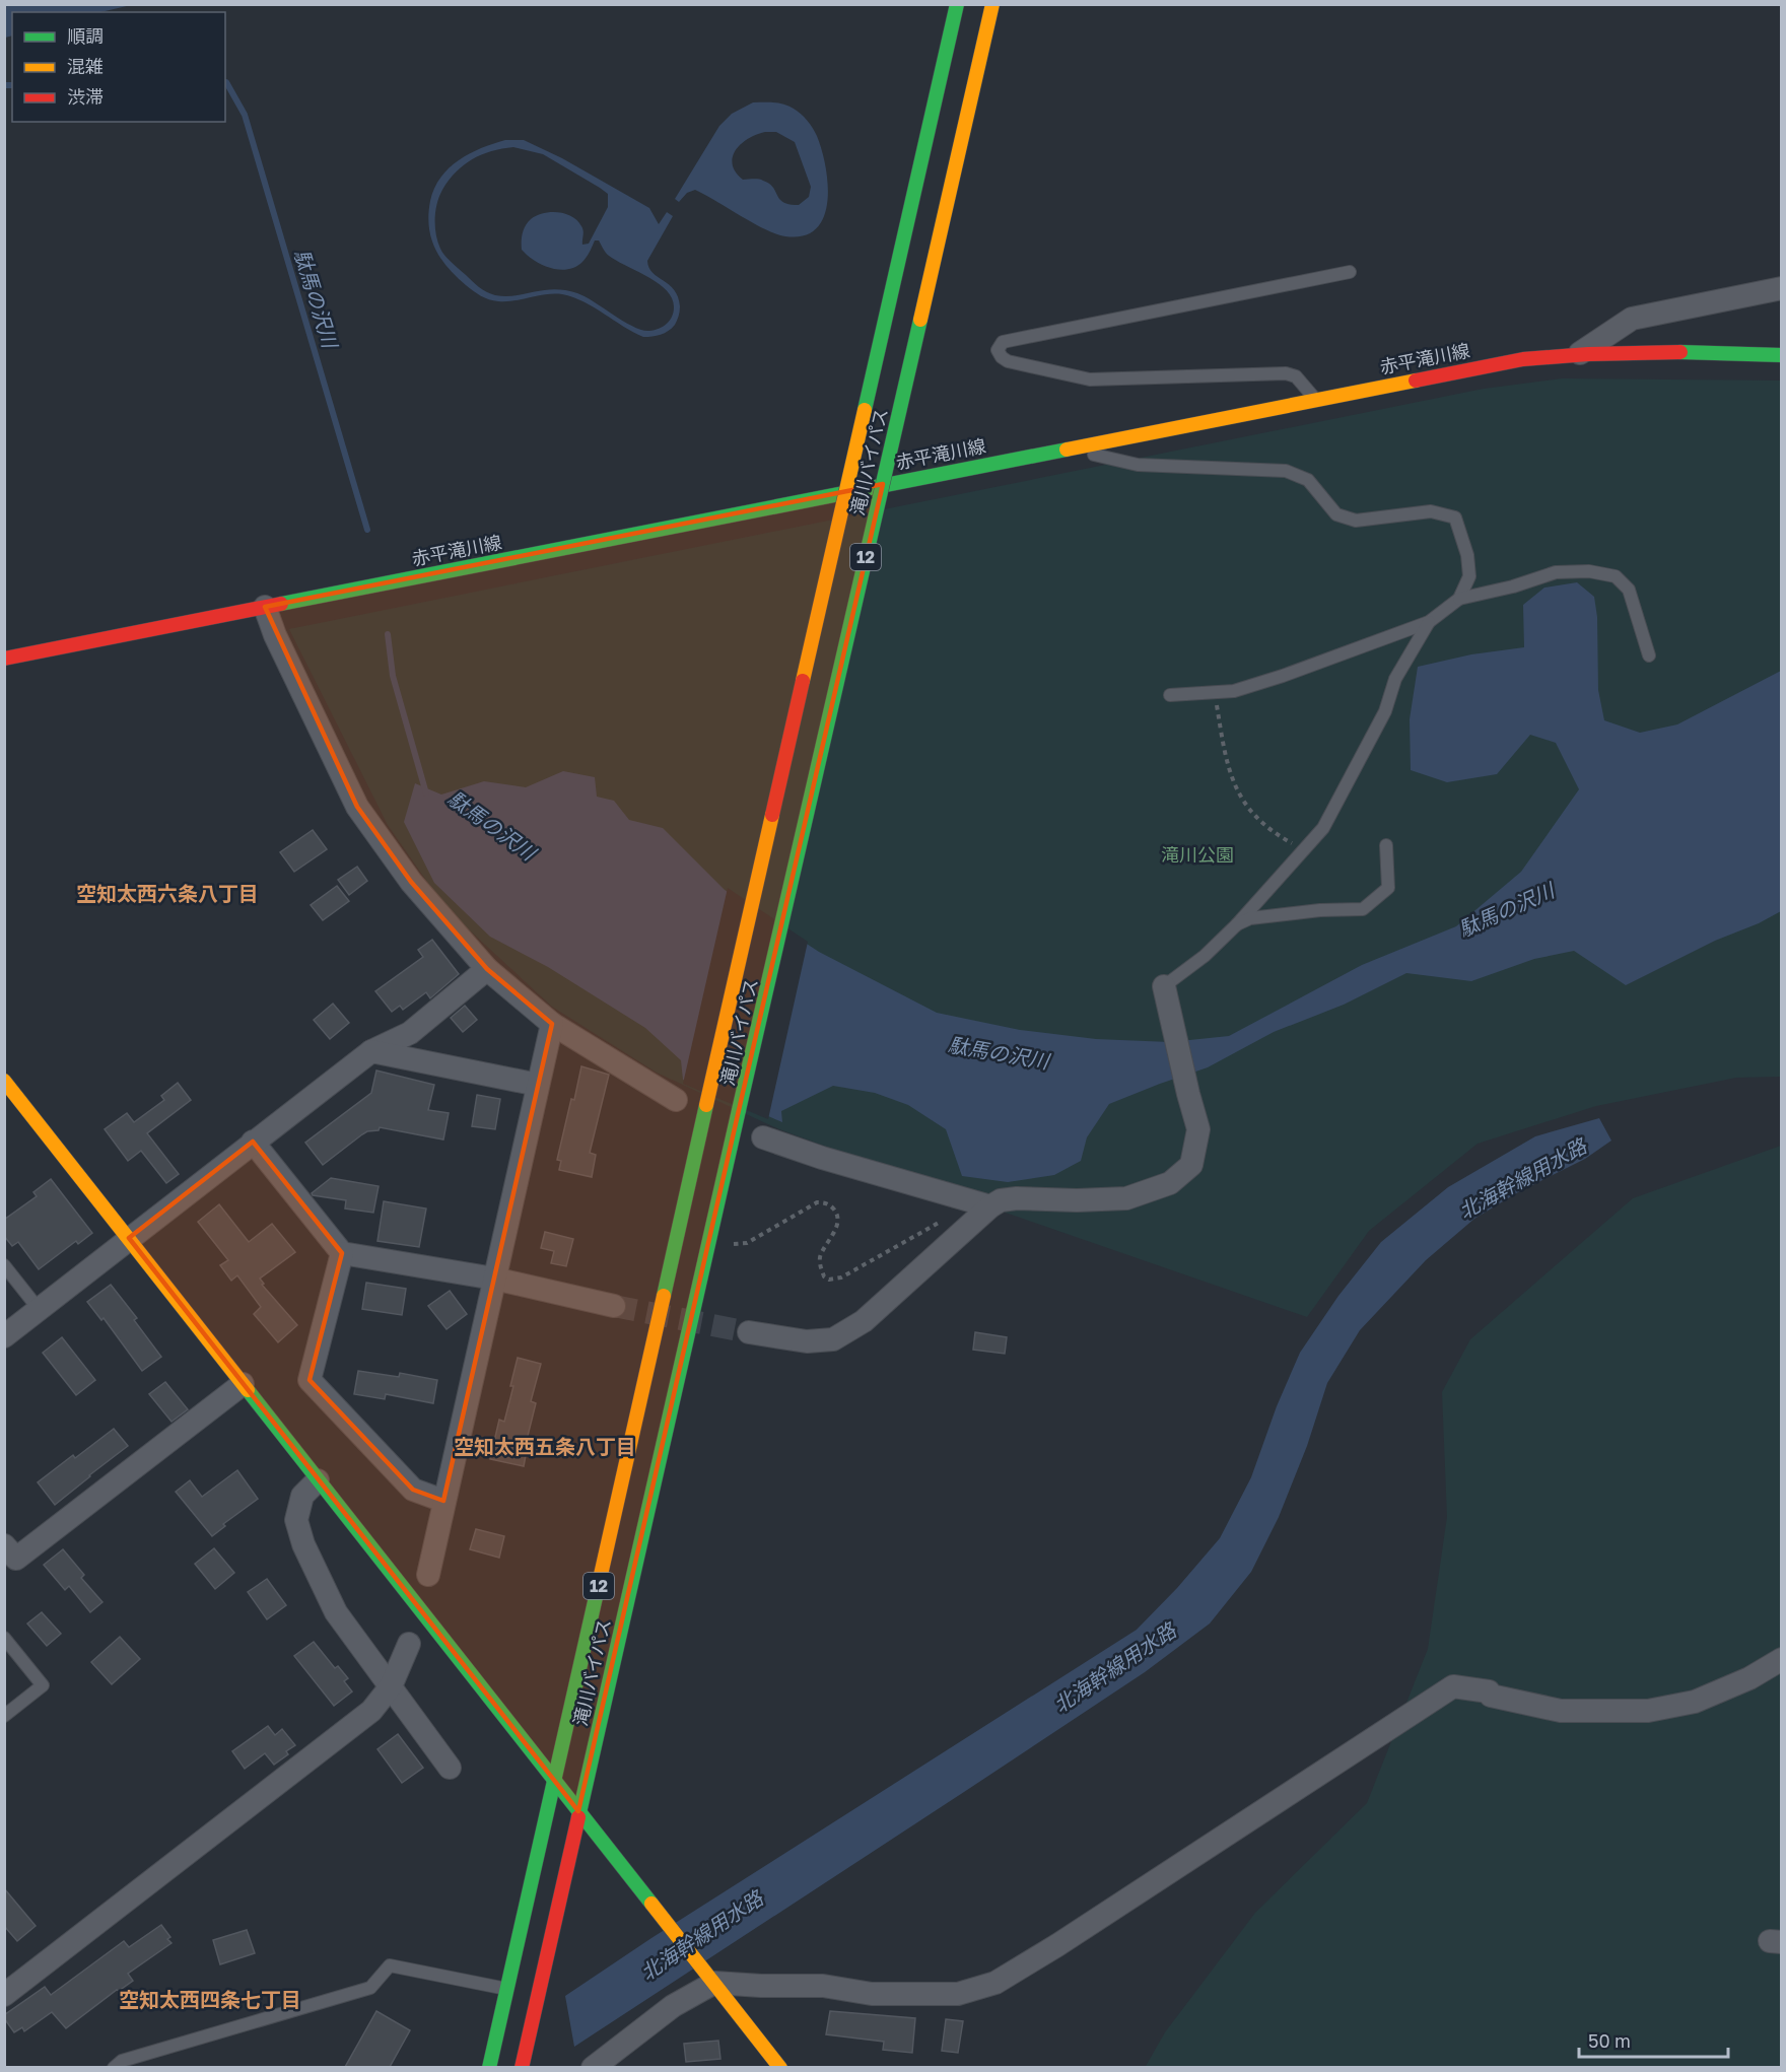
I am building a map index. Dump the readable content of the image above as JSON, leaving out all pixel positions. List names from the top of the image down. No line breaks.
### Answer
{"streets":{"main road":["赤平滝川線","滝川バイパス","12"]},"districts":["空知太西六条八丁目","空知太西五条八丁目","空知太西四条七丁目"],"water":["駄馬の沢川","北海幹線用水路"],"parks":["滝川公園"],"legend":["順調","混雑","渋滞"],"scale_bar":"50 m"}
